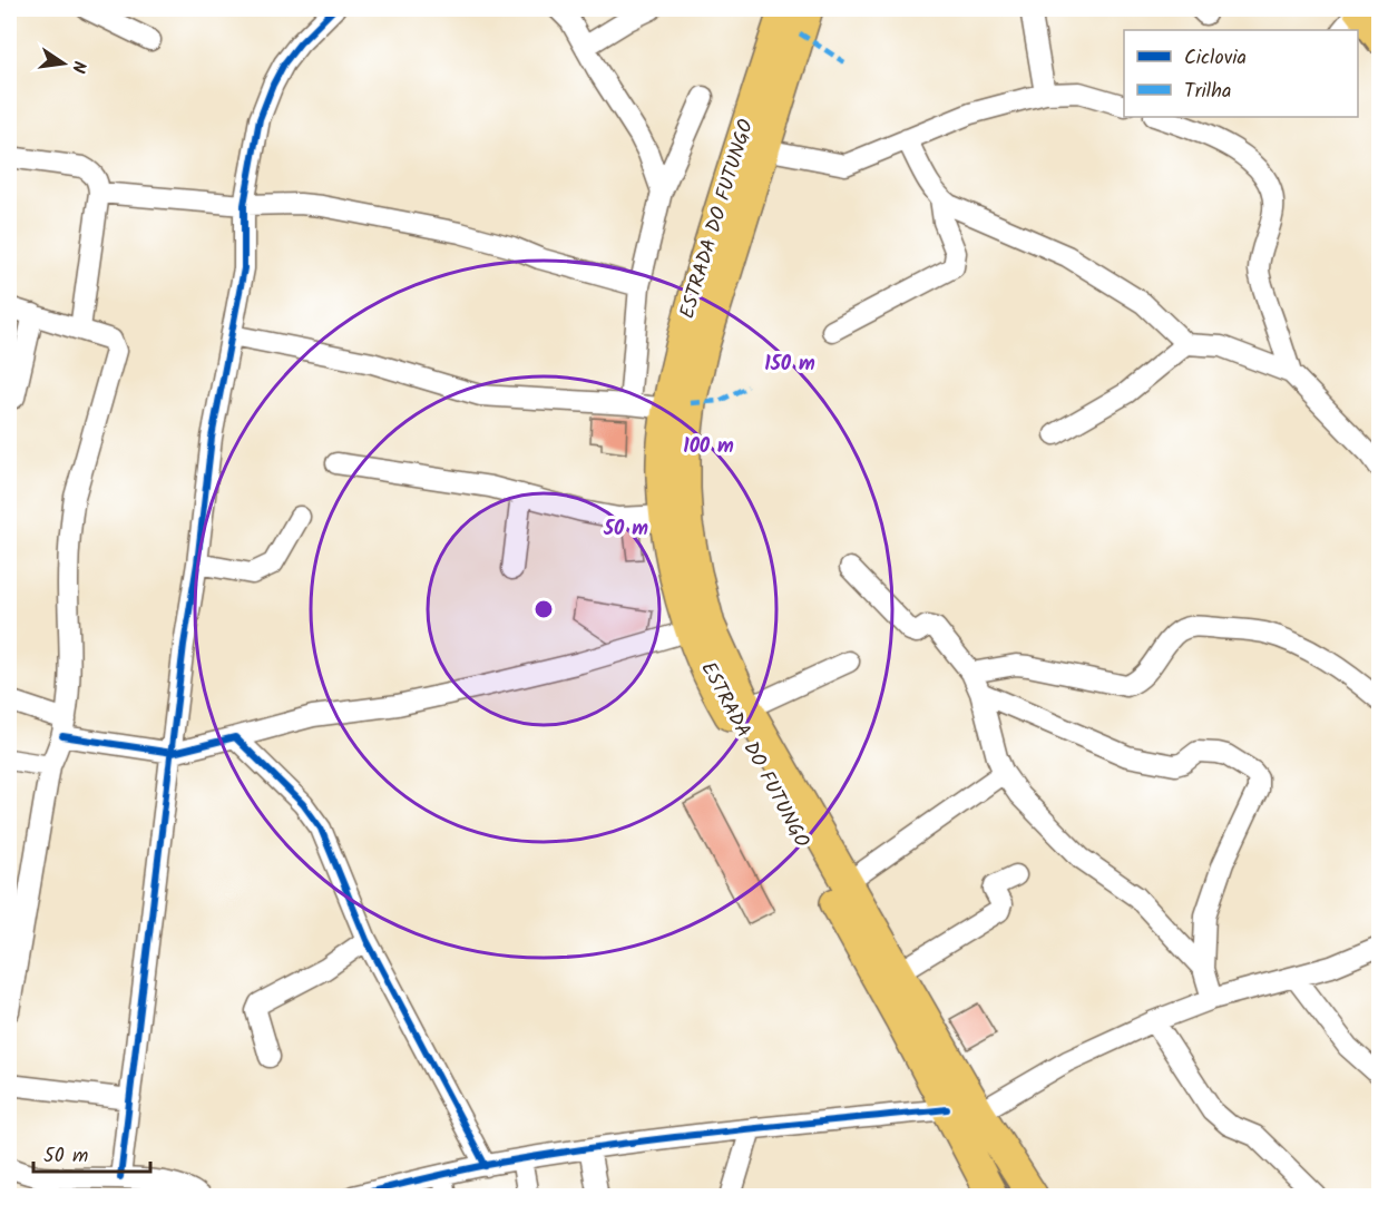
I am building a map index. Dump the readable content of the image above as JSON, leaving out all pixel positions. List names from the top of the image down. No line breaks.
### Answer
{"streets":{"highway":["ESTRADA DO FUTUNGO"]},"legend":["Ciclovia","Trilha"],"scale_bar":"50 m","north":"right","rings":["150 m","100 m","50 m"]}
